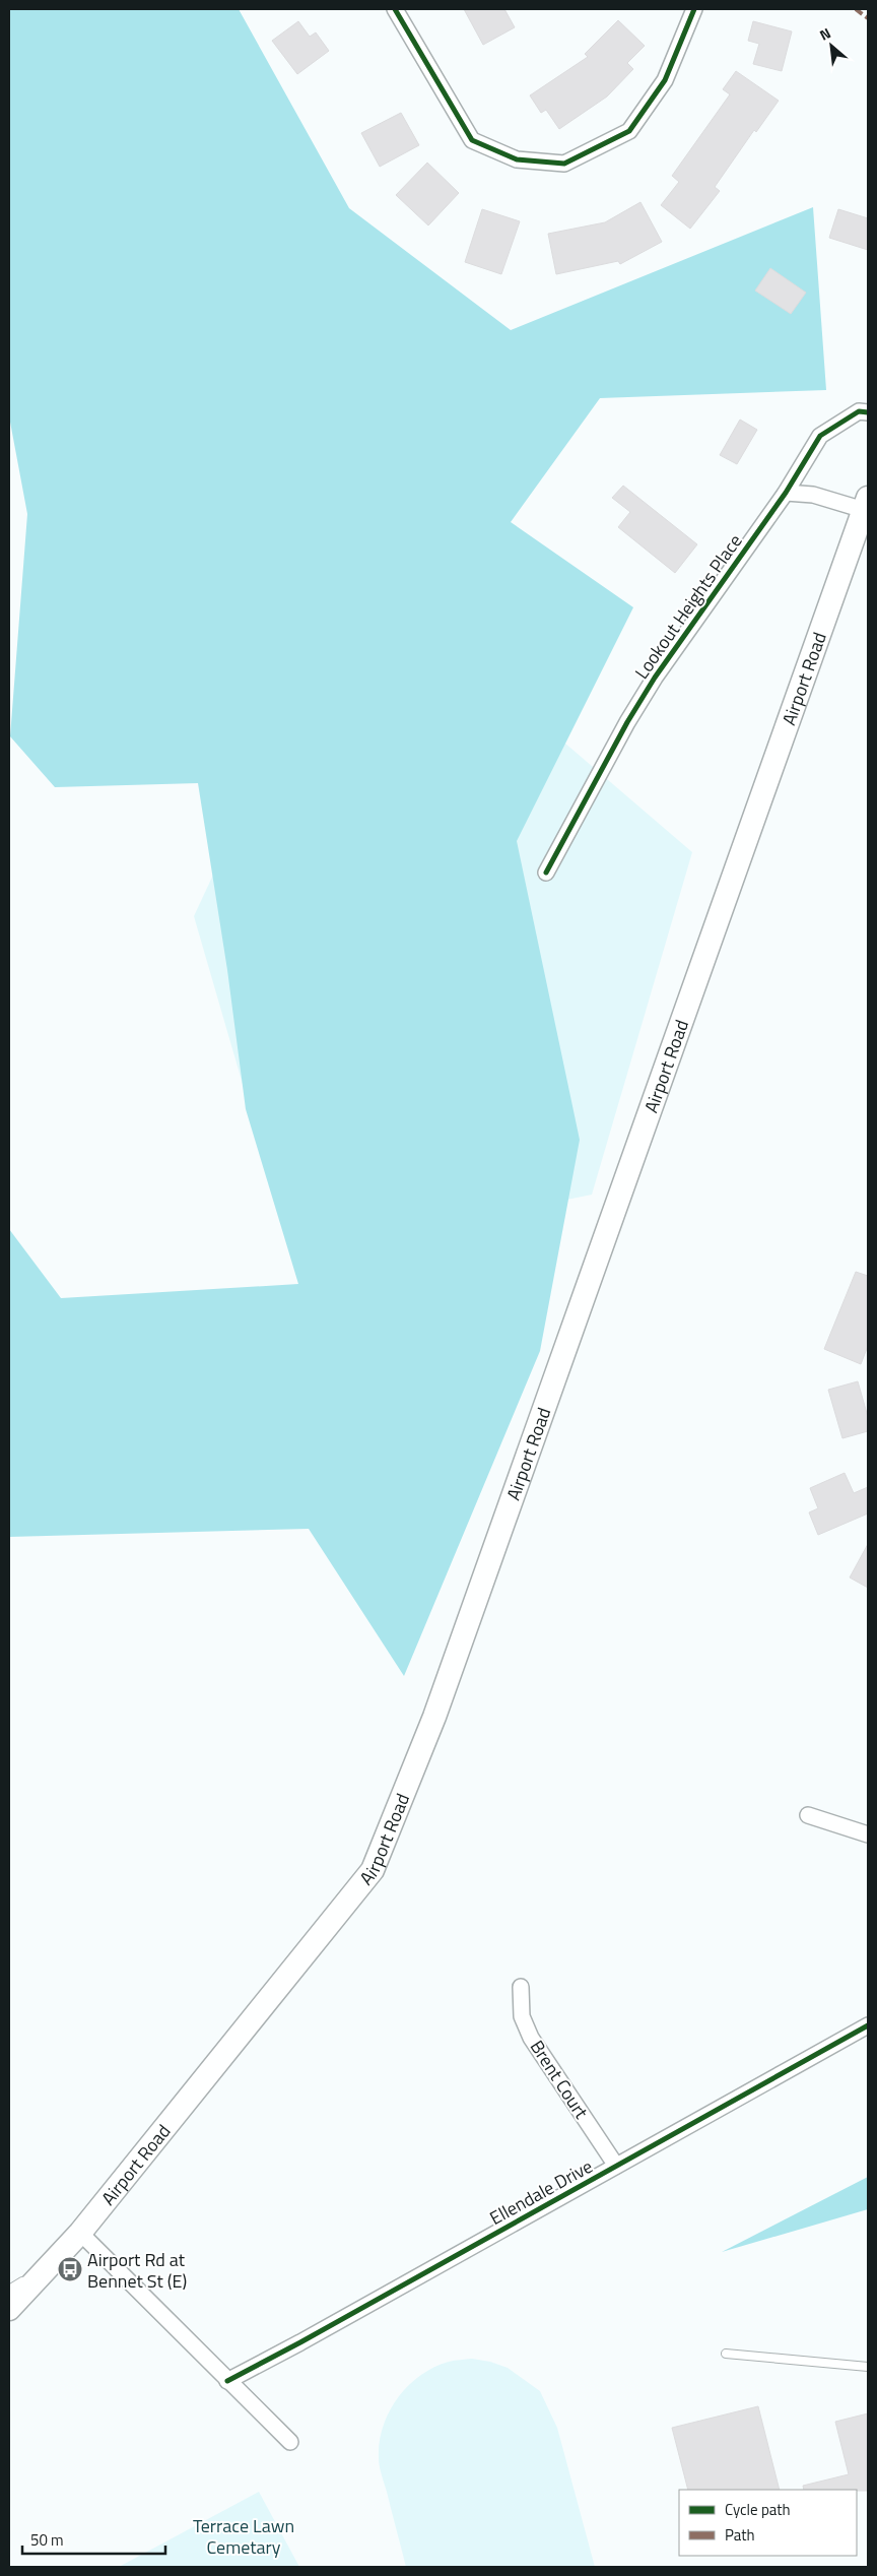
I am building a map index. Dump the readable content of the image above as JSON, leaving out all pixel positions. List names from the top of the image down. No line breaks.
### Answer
{"streets":{"main road":["Airport Road"],"street":["Lookout Heights Place","Brent Court","Ellendale Drive"]},"crossings":[["Brent Court","Ellendale Drive"]],"parks":["Terrace Lawn Cemetary"],"places":{"bus stop":["Airport Rd at Bennet St (E)"]},"legend":["Cycle path","Path"],"scale_bar":"50 m","north":"top left"}
